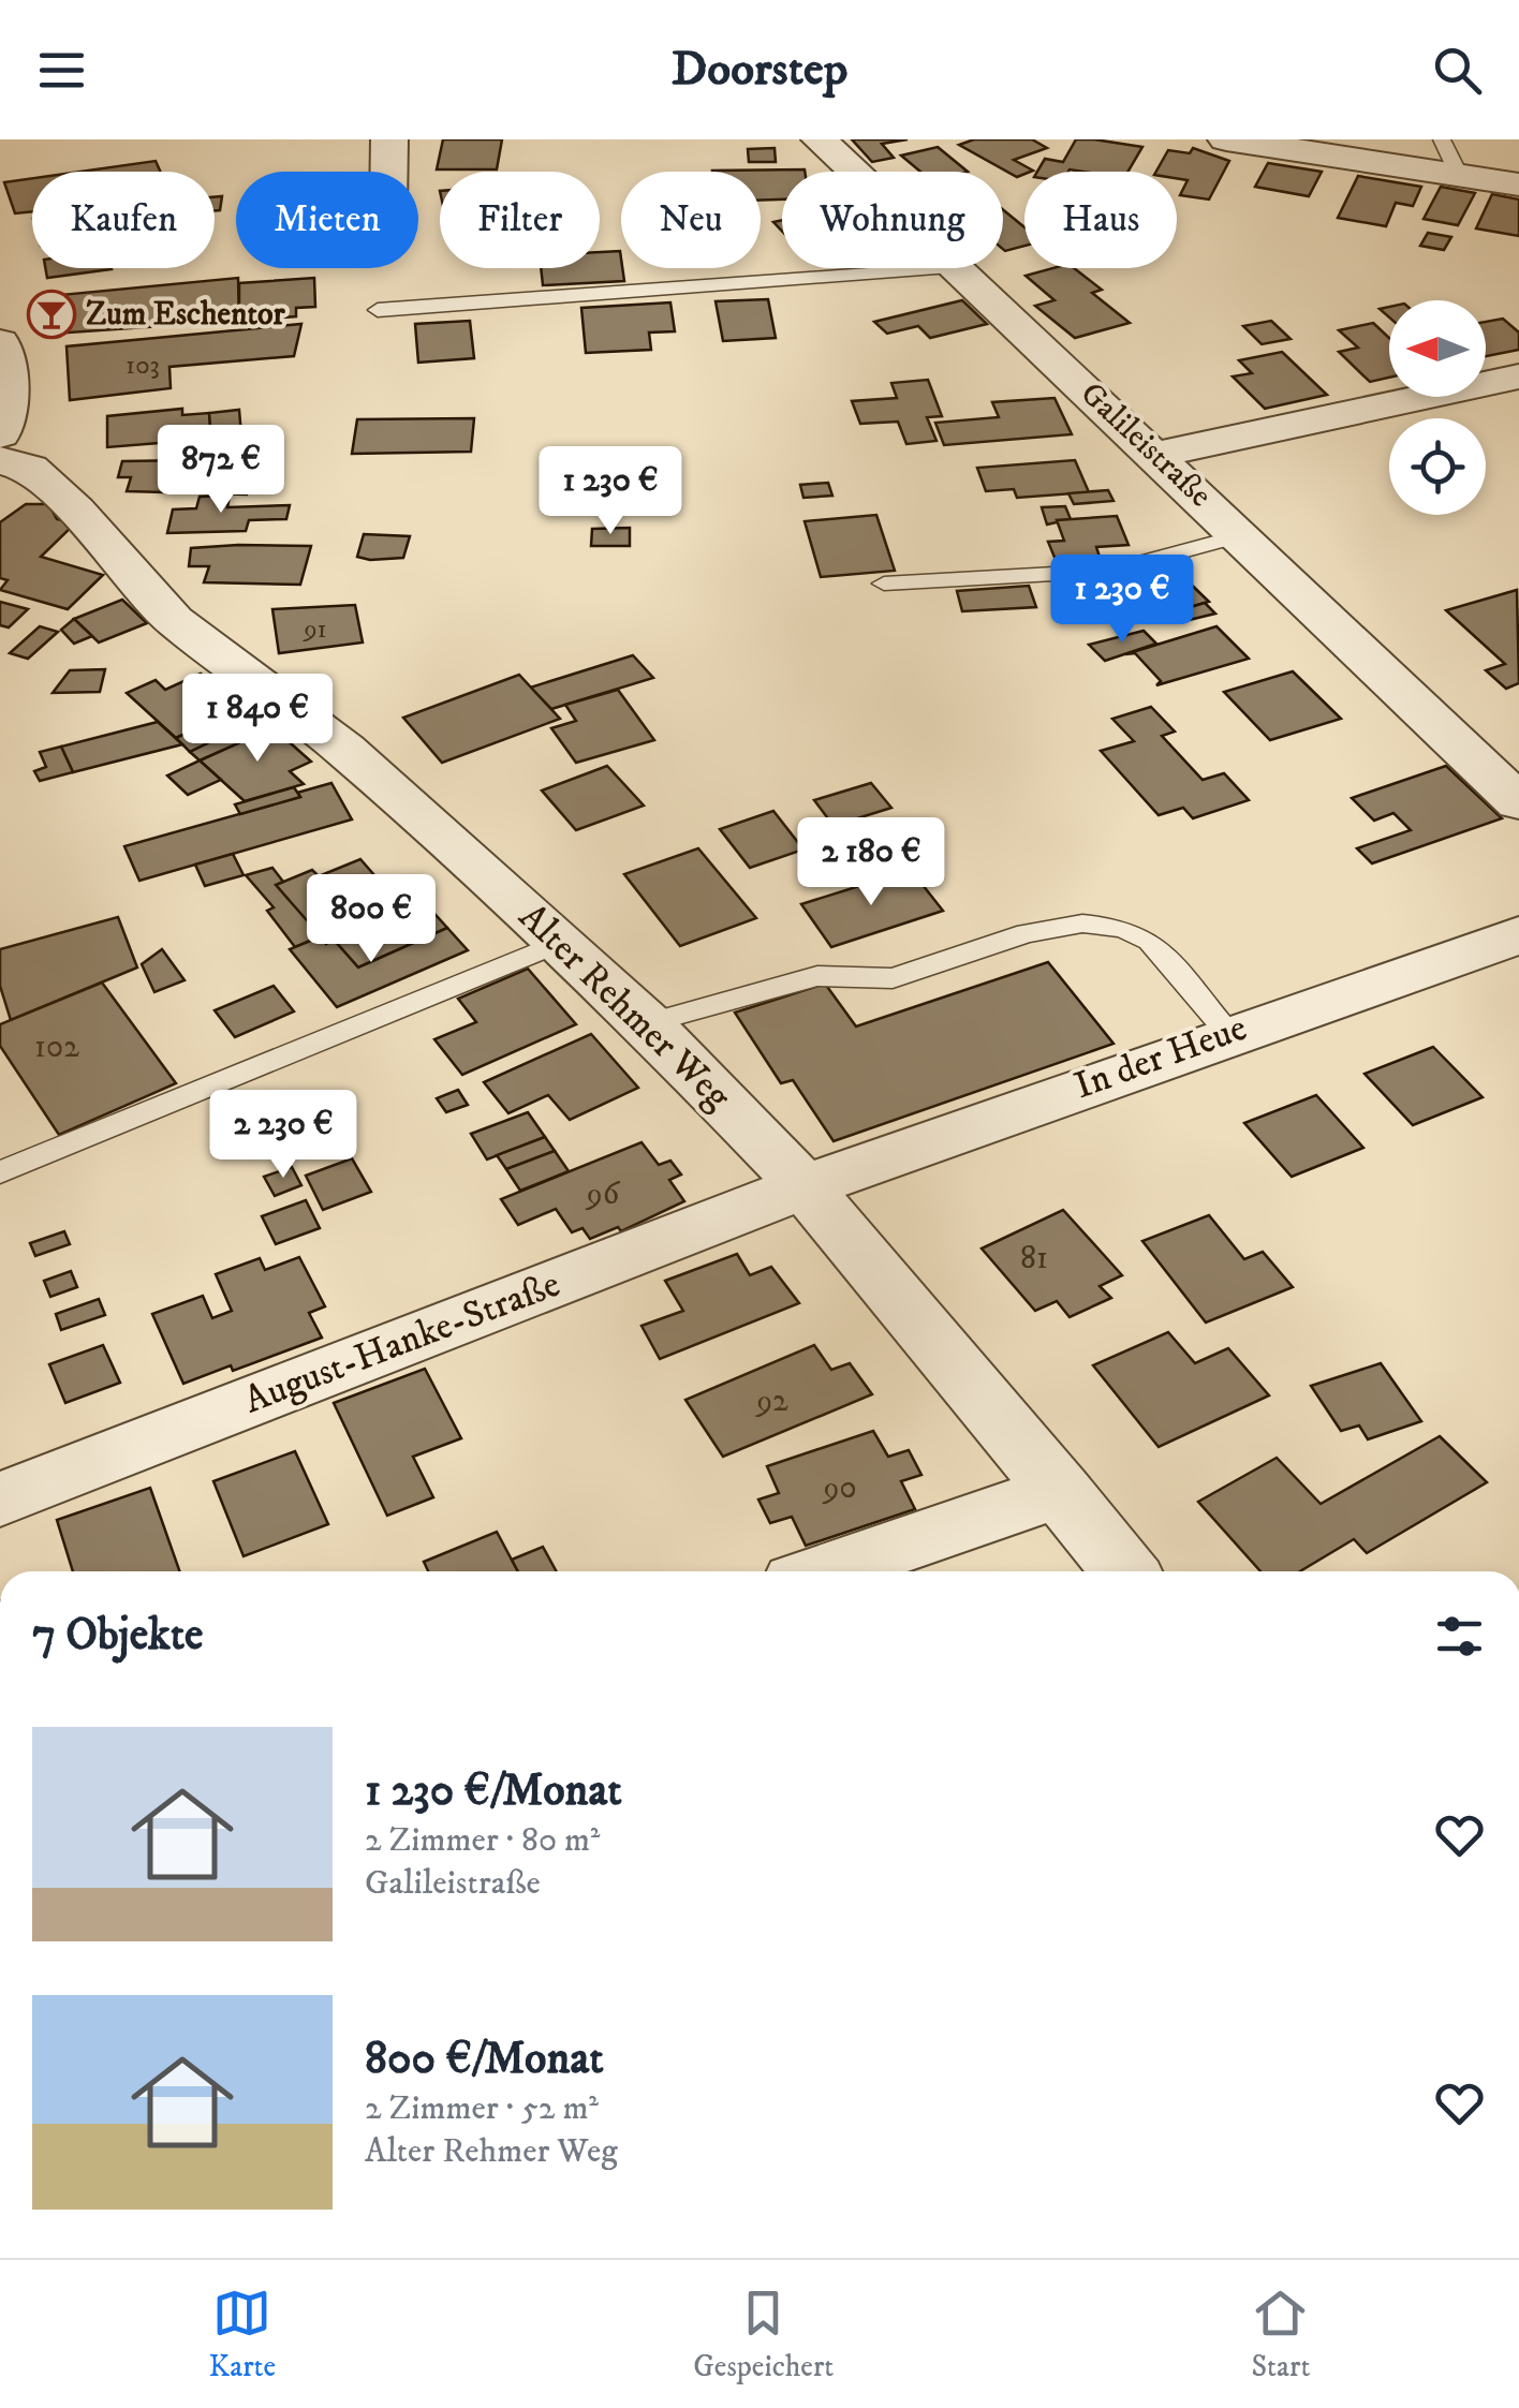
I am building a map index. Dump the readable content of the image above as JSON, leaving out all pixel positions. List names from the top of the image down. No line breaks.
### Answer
{"streets":{"street":["Galileistraße","Alter Rehmer Weg","In der Heue","August-Hanke-Straße"]},"crossings":[["Alter Rehmer Weg","In der Heue"],["Alter Rehmer Weg","August-Hanke-Straße"],["In der Heue","August-Hanke-Straße"]],"places":{"bar":["Zum Eschentor"]},"house_numbers":["103","91","102","96","81","92","90"],"north":"left","page":{"header":"Doorstep","chip":["Kaufen","Mieten","Filter","Neu","Wohnung","Haus"],"price":["872 €","1 230 €","1 230 €","1 840 €","2 180 €","800 €","2 230 €"],"heading":"7 Objekte","list":[{"name":"1 230 €/Monat","note":"2 Zimmer · 80 m² · Galileistraße"},{"name":"800 €/Monat","note":"2 Zimmer · 52 m² · Alter Rehmer Weg"}],"tabs":["Karte","Gespeichert","Start"]}}
